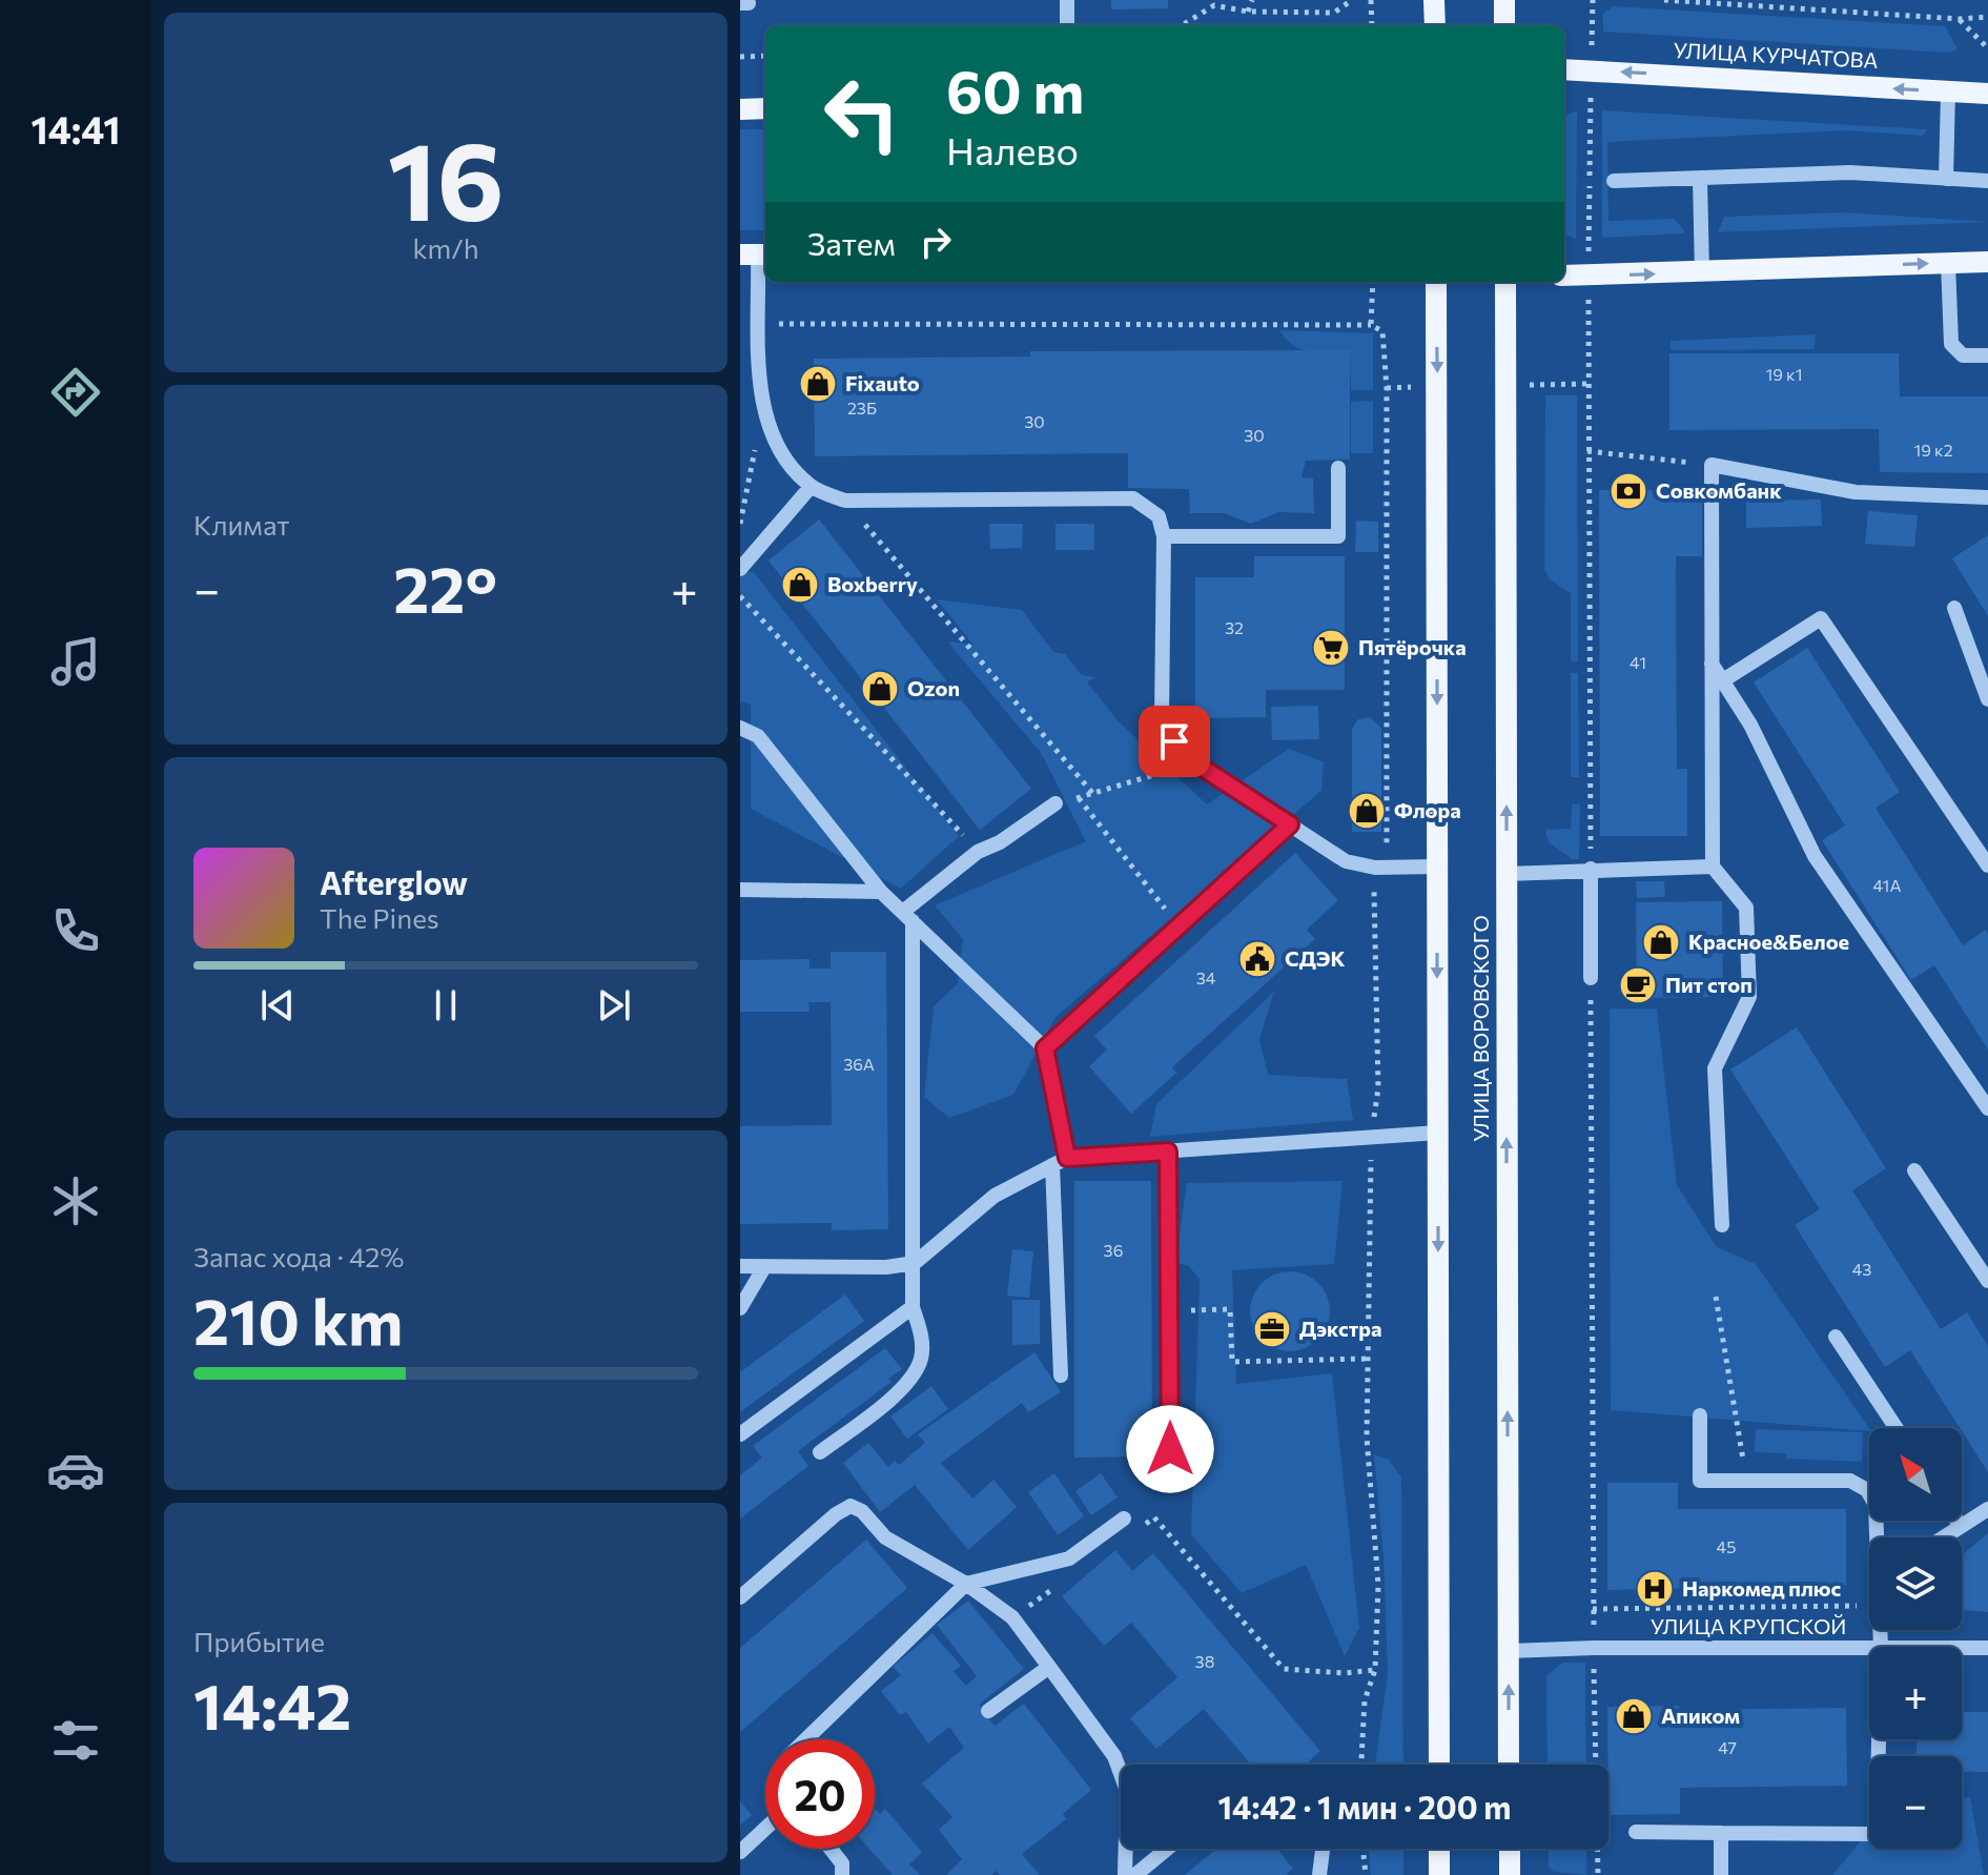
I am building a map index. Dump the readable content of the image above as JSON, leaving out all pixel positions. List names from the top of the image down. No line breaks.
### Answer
{"streets":{"main road":["УЛИЦА КУРЧАТОВА","УЛИЦА ВОРОВСКОГО"],"street":["УЛИЦА КРУПСКОЙ"]},"crossings":[["УЛИЦА ВОРОВСКОГО","УЛИЦА КРУПСКОЙ"]],"places":{"shop":["Fixauto","Boxberry","Ozon","Флора","Красное&Белое","Апиком"],"bank":["Совкомбанк"],"supermarket":["Пятёрочка"],"public building":["СДЭК"],"cafe":["Пит стоп"],"office":["Дэкстра"],"hospital":["Наркомед плюс"]},"house_numbers":["19 к1","23Б","30","30","19 к2","32","41","41А","34","36А","36","43","45","38","47"],"north":"top left","page":{"tabs":"14:41","tile":[["16","km/h"],"Климат",["Запас хода · 42%","210 km"],["Прибытие","14:42"]],"turn":["60 m","Налево"],"then":"Затем","heat":["−","22°","+"],"song":["Afterglow","The Pines"],"map_buttons":["+","−"],"limit":"20","trip":"14:42 · 1 мин · 200 m"}}
